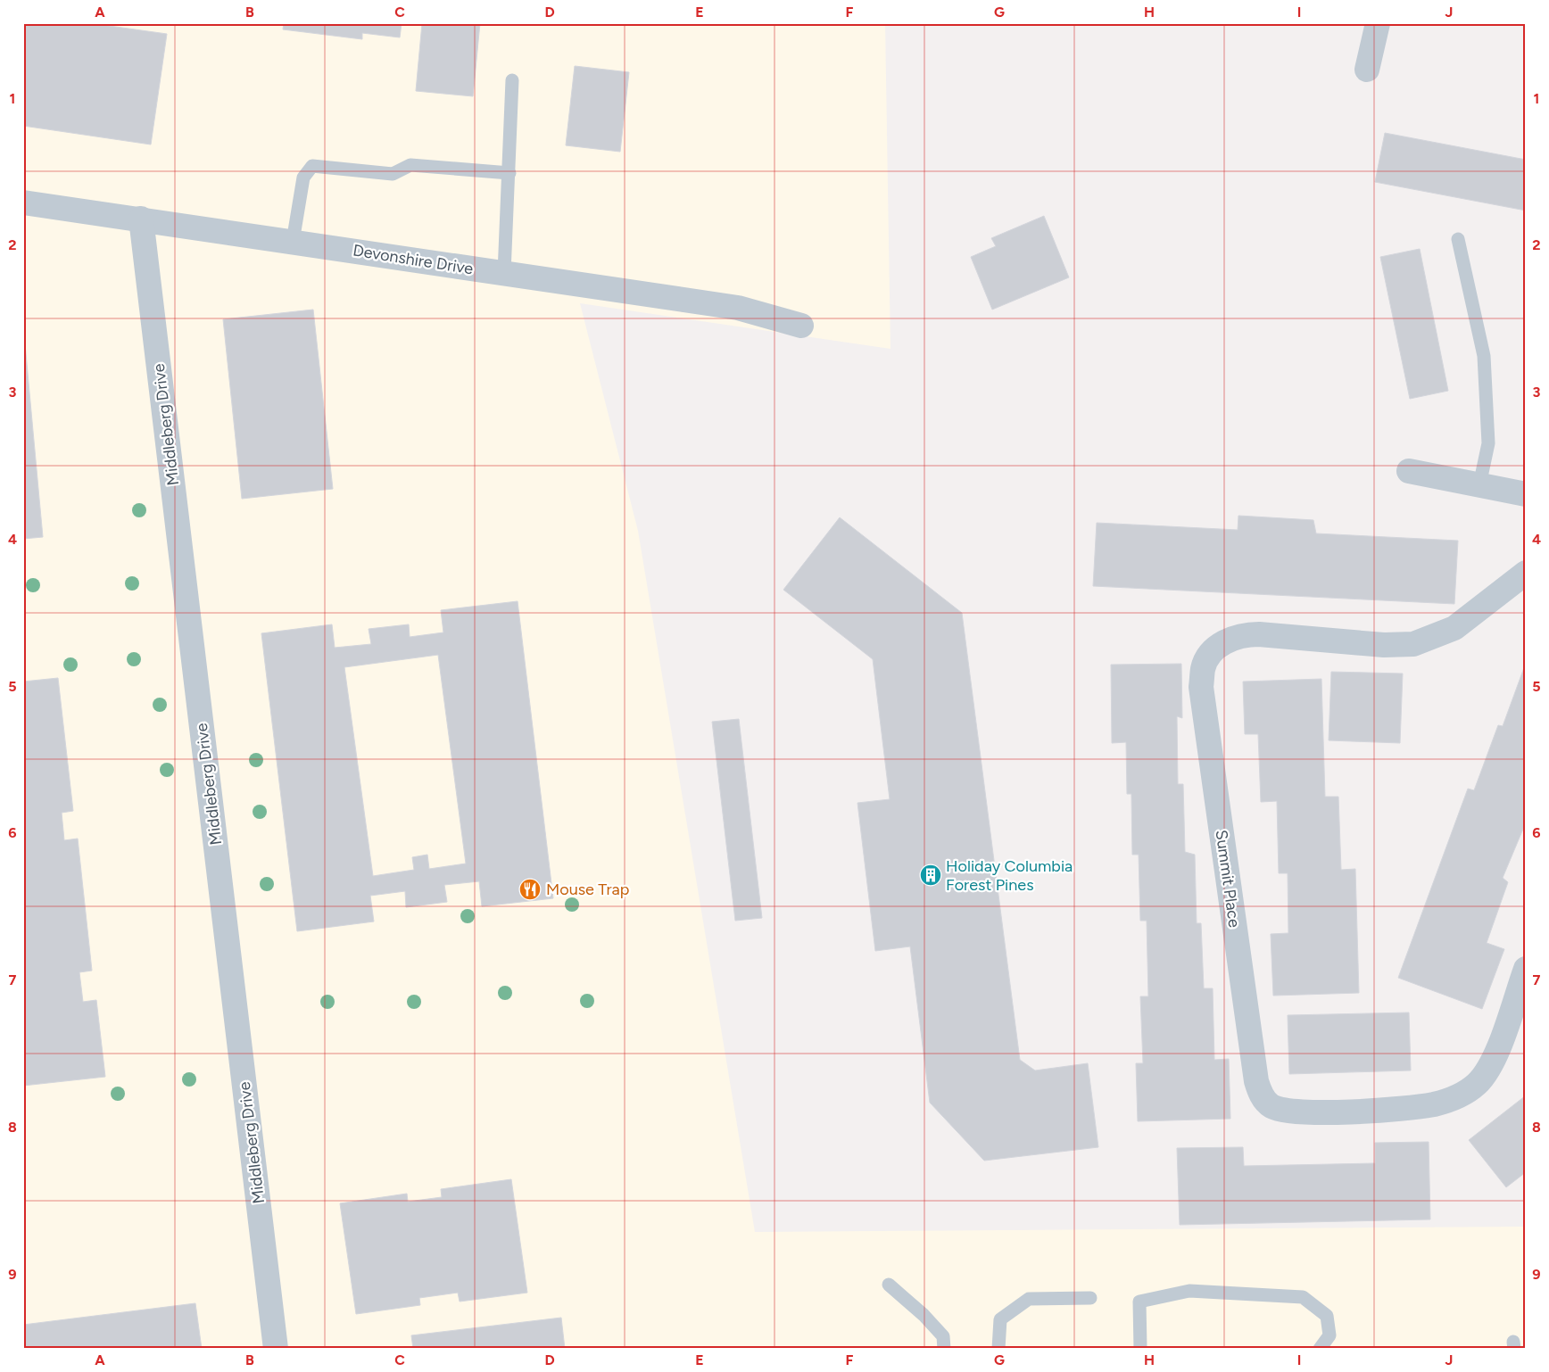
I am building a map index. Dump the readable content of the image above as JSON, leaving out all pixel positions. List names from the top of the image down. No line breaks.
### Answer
{"streets":{"street":["Devonshire Drive","Middleberg Drive","Summit Place"]},"crossings":[["Devonshire Drive","Middleberg Drive"]],"places":{"building":["Holiday Columbia Forest Pines"],"restaurant":["Mouse Trap"]},"grid":{"columns":["A","B","C","D","E","F","G","H","I","J"],"rows":["1","2","3","4","5","6","7","8","9"]}}
